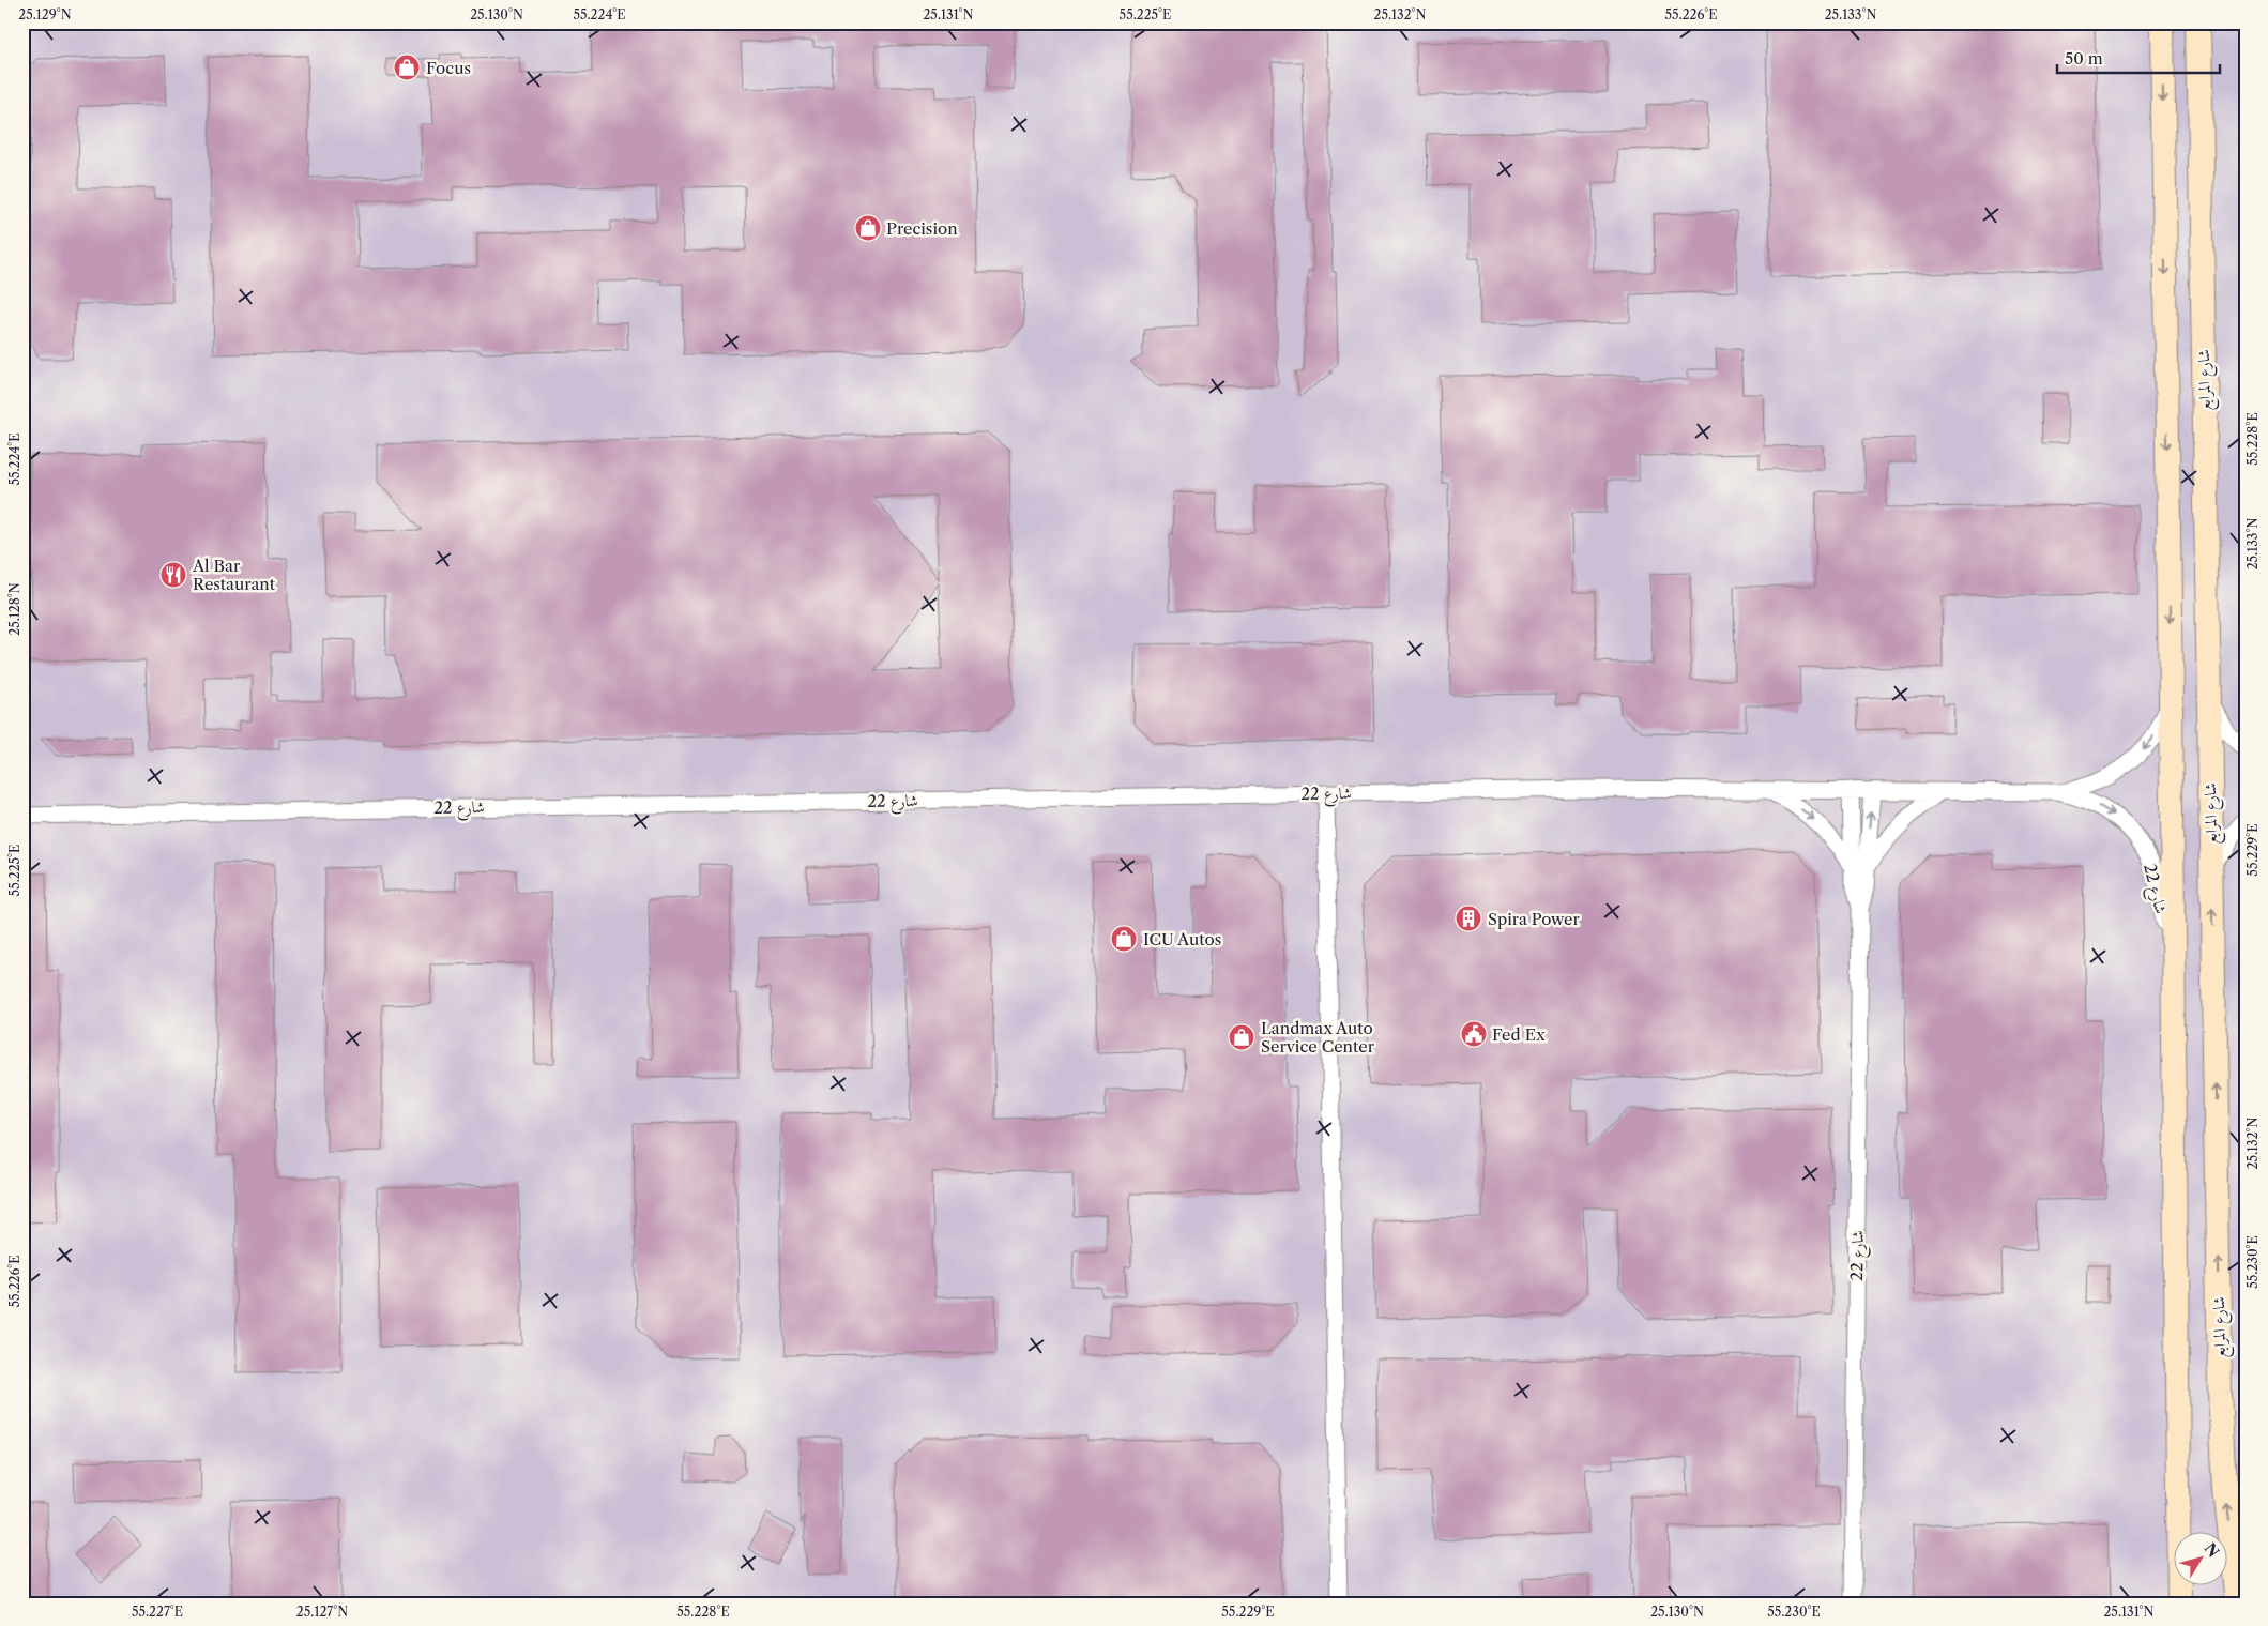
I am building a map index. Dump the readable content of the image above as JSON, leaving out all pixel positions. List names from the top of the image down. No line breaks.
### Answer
{"streets":{"main road":["شارع المرابع"],"street":["شارع 22"]},"places":{"shop":["Focus","Precision","ICU Autos","Landmax Auto Service Center"],"restaurant":["Al Bar Restaurant"],"building":["Spira Power"],"public building":["Fed Ex"]},"scale_bar":"50 m","north":"top right","coordinates":["25.129°N","25.130°N","55.224°E","25.131°N","55.225°E","25.132°N","55.226°E","25.133°N","55.228°E","25.128°N","55.229°E","55.230°E","55.227°E","25.127°N"]}
